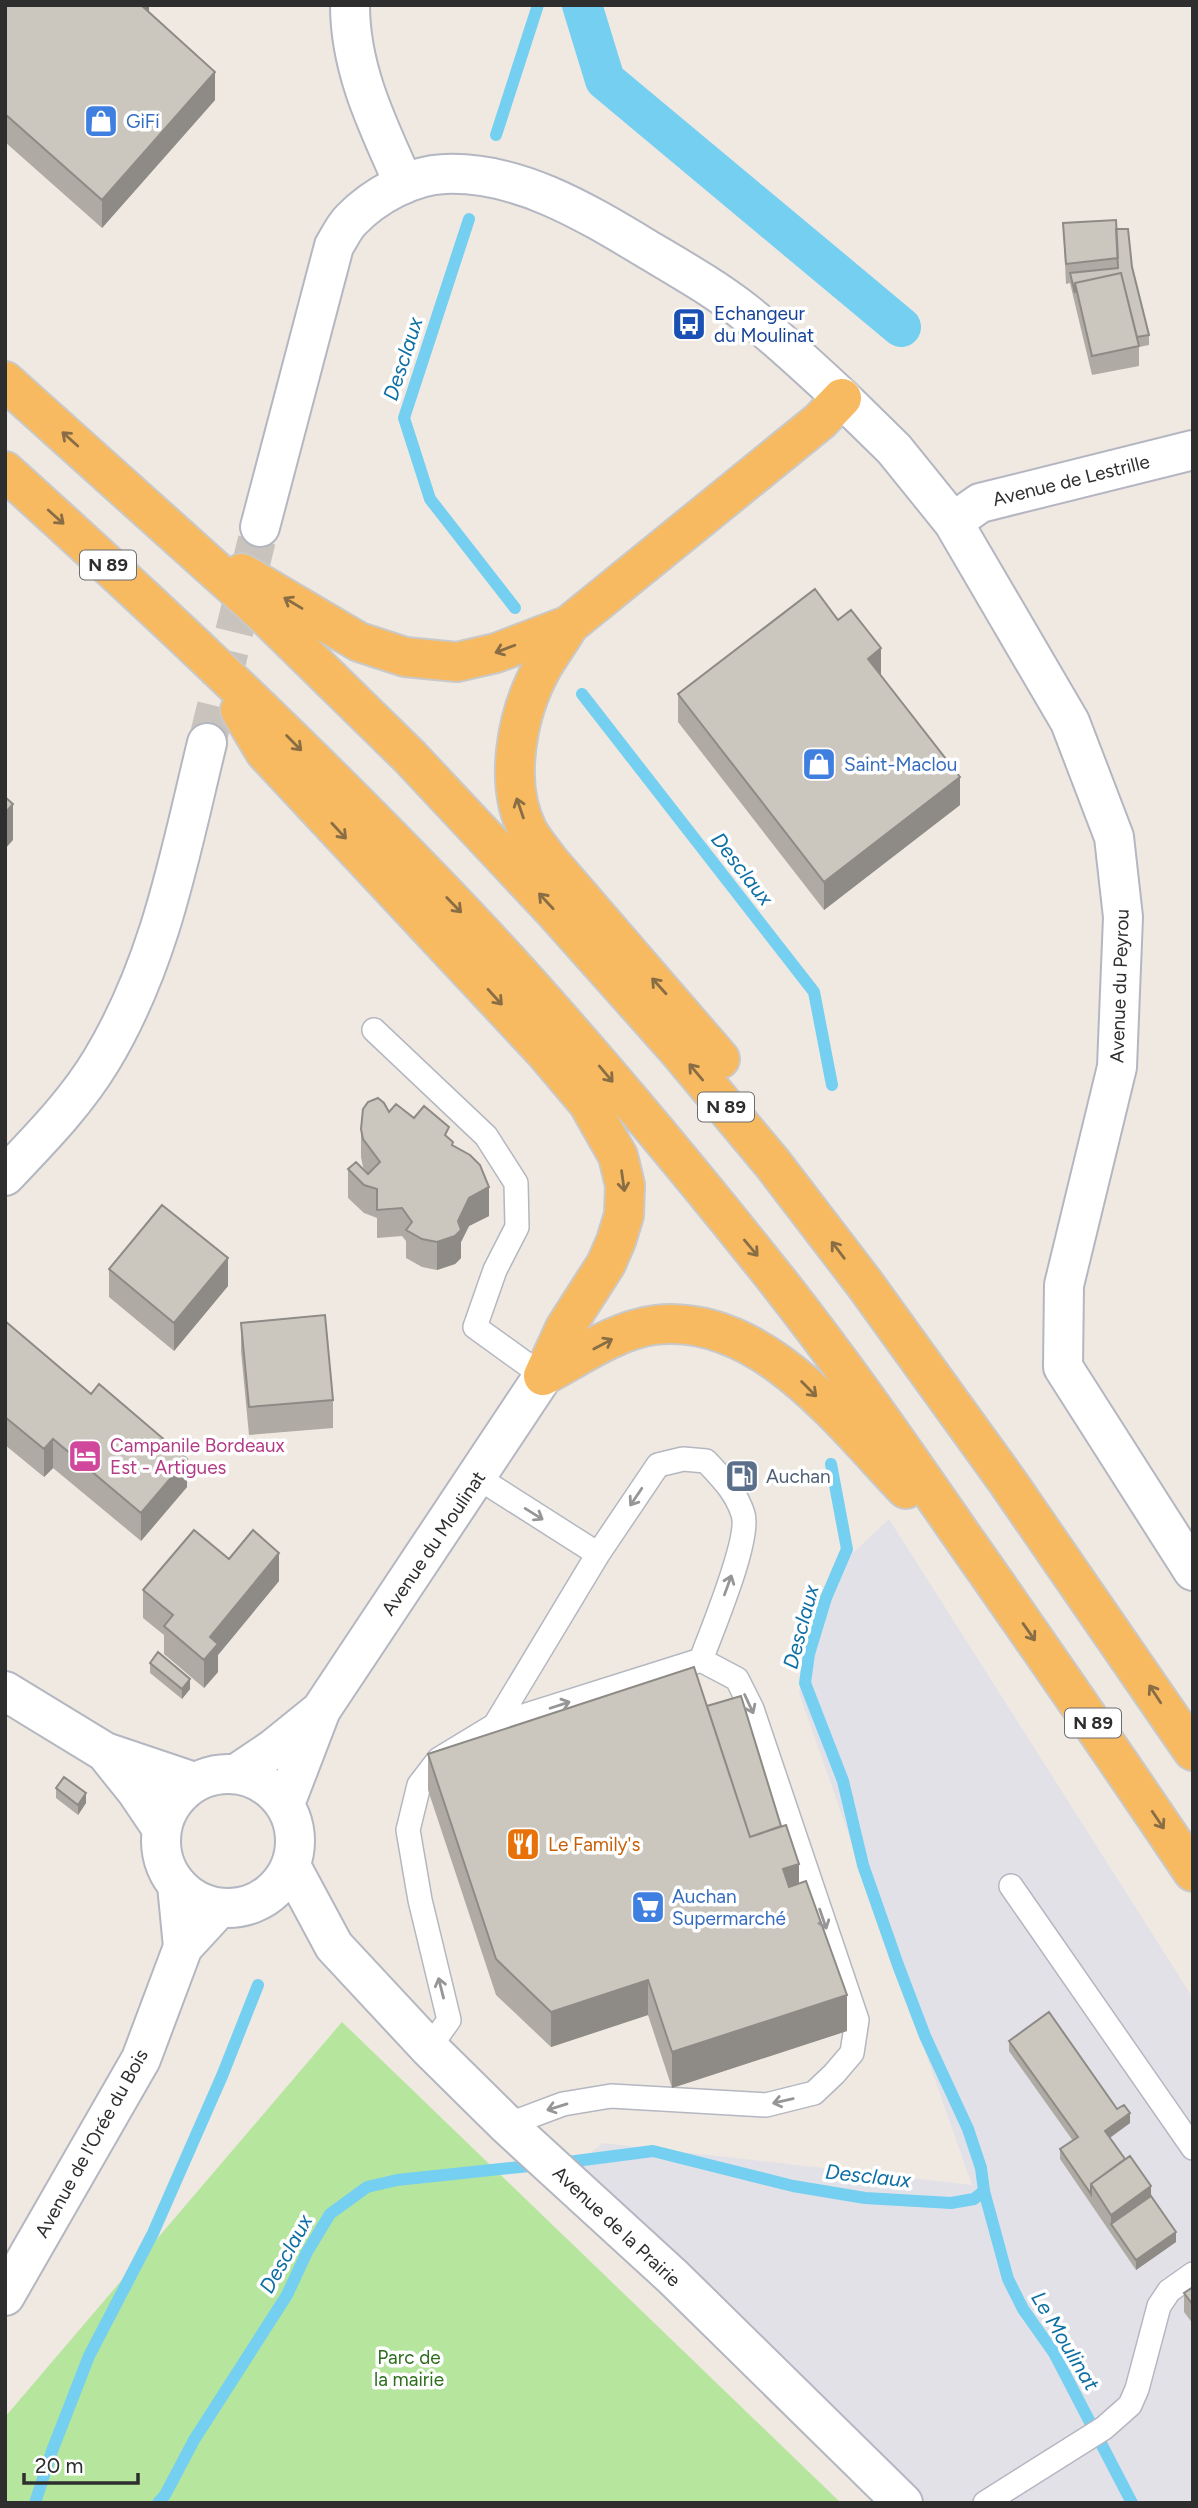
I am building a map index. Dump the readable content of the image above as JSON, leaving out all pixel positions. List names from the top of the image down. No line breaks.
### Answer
{"streets":{"highway":["N 89"],"street":["Avenue de Lestrille","Avenue du Peyrou","Avenue du Moulinat","Avenue de l'Orée du Bois","Avenue de la Prairie"]},"crossings":[["Avenue de Lestrille","Avenue du Peyrou"],["Avenue du Moulinat","Avenue de la Prairie"]],"water":["Desclaux","Le Moulinat"],"parks":["Parc de la mairie"],"places":{"shop":["GiFi","Saint-Maclou"],"bus stop":["Echangeur du Moulinat"],"hotel":["Campanile Bordeaux Est - Artigues"],"fuel station":["Auchan"],"restaurant":["Le Family's"],"supermarket":["Auchan Supermarché"]},"scale_bar":"20 m"}
